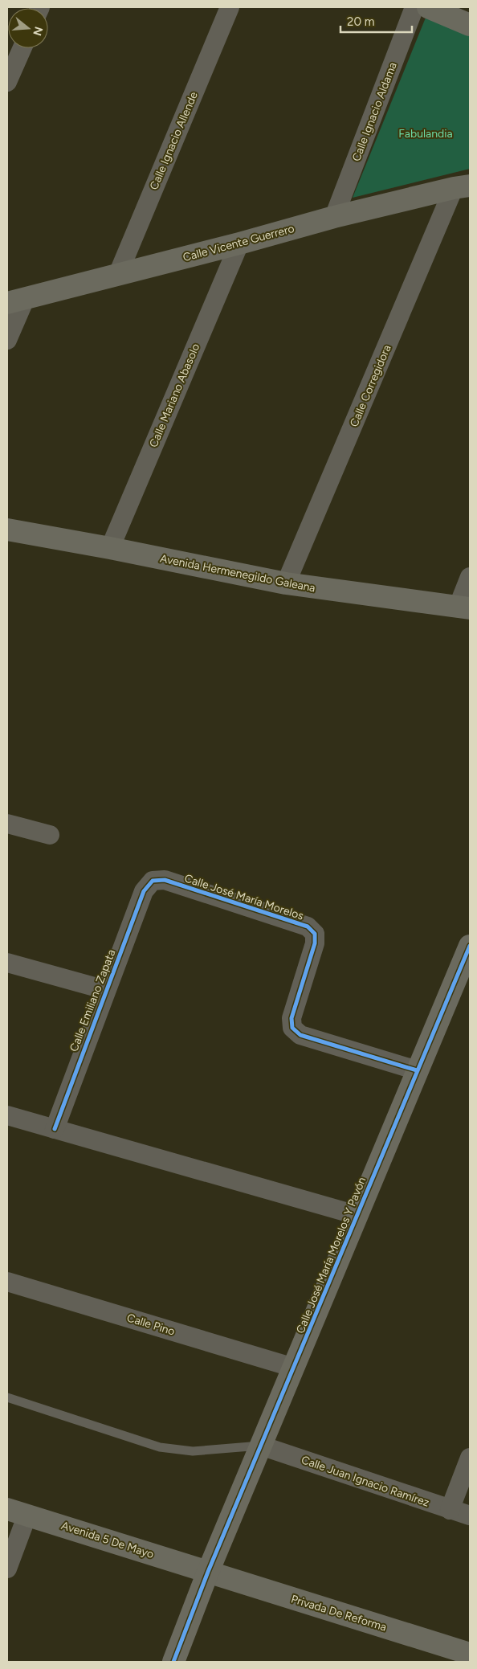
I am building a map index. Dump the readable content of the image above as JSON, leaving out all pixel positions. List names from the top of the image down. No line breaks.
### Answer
{"streets":{"street":["Calle Ignacio Aldama","Calle Ignacio Allende","Calle Vicente Guerrero","Calle Corregidora","Calle Mariano Abasolo","Avenida Hermenegildo Galeana","Calle José María Morelos","Calle Emiliano Zapata","Calle José María Morelos Y Pavón","Calle Pino","Calle Juan Ignacio Ramírez","Avenida 5 De Mayo","Privada De Reforma"]},"crossings":[["Calle Ignacio Aldama","Calle Vicente Guerrero"],["Calle Ignacio Allende","Calle Vicente Guerrero"],["Calle Vicente Guerrero","Calle Corregidora"],["Calle Vicente Guerrero","Calle Mariano Abasolo"],["Calle Corregidora","Avenida Hermenegildo Galeana"],["Calle Mariano Abasolo","Avenida Hermenegildo Galeana"],["Calle José María Morelos","Calle Emiliano Zapata"],["Calle José María Morelos","Calle José María Morelos Y Pavón"],["Calle José María Morelos Y Pavón","Calle Pino"],["Calle José María Morelos Y Pavón","Calle Juan Ignacio Ramírez"],["Calle José María Morelos Y Pavón","Avenida 5 De Mayo"],["Calle José María Morelos Y Pavón","Privada De Reforma"],["Avenida 5 De Mayo","Privada De Reforma"]],"parks":["Fabulandia"],"scale_bar":"20 m","north":"right"}
